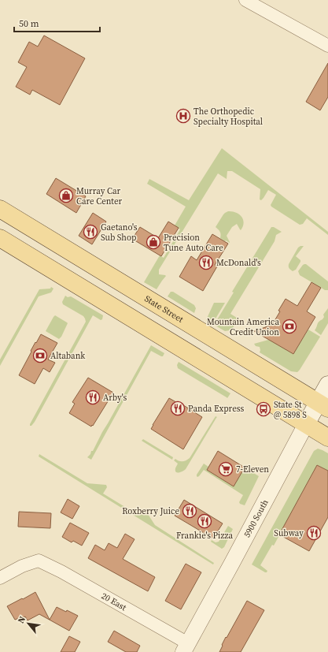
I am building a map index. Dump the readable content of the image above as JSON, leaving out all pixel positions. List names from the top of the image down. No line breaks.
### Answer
{"streets":{"main road":["State Street","5900 South"],"street":["20 East"]},"crossings":[["State Street","5900 South"],["5900 South","20 East"]],"places":{"hospital":["The Orthopedic Specialty Hospital"],"shop":["Murray Car Care Center","Precision Tune Auto Care"],"restaurant":["Gaetano's Sub Shop","McDonald's","Arby's","Panda Express","Roxberry Juice","Frankie's Pizza","Subway"],"bank":["Mountain America Credit Union","Altabank"],"bus stop":["State St @ 5898 S"],"supermarket":["7-Eleven"]},"scale_bar":"50 m","north":"top left"}
